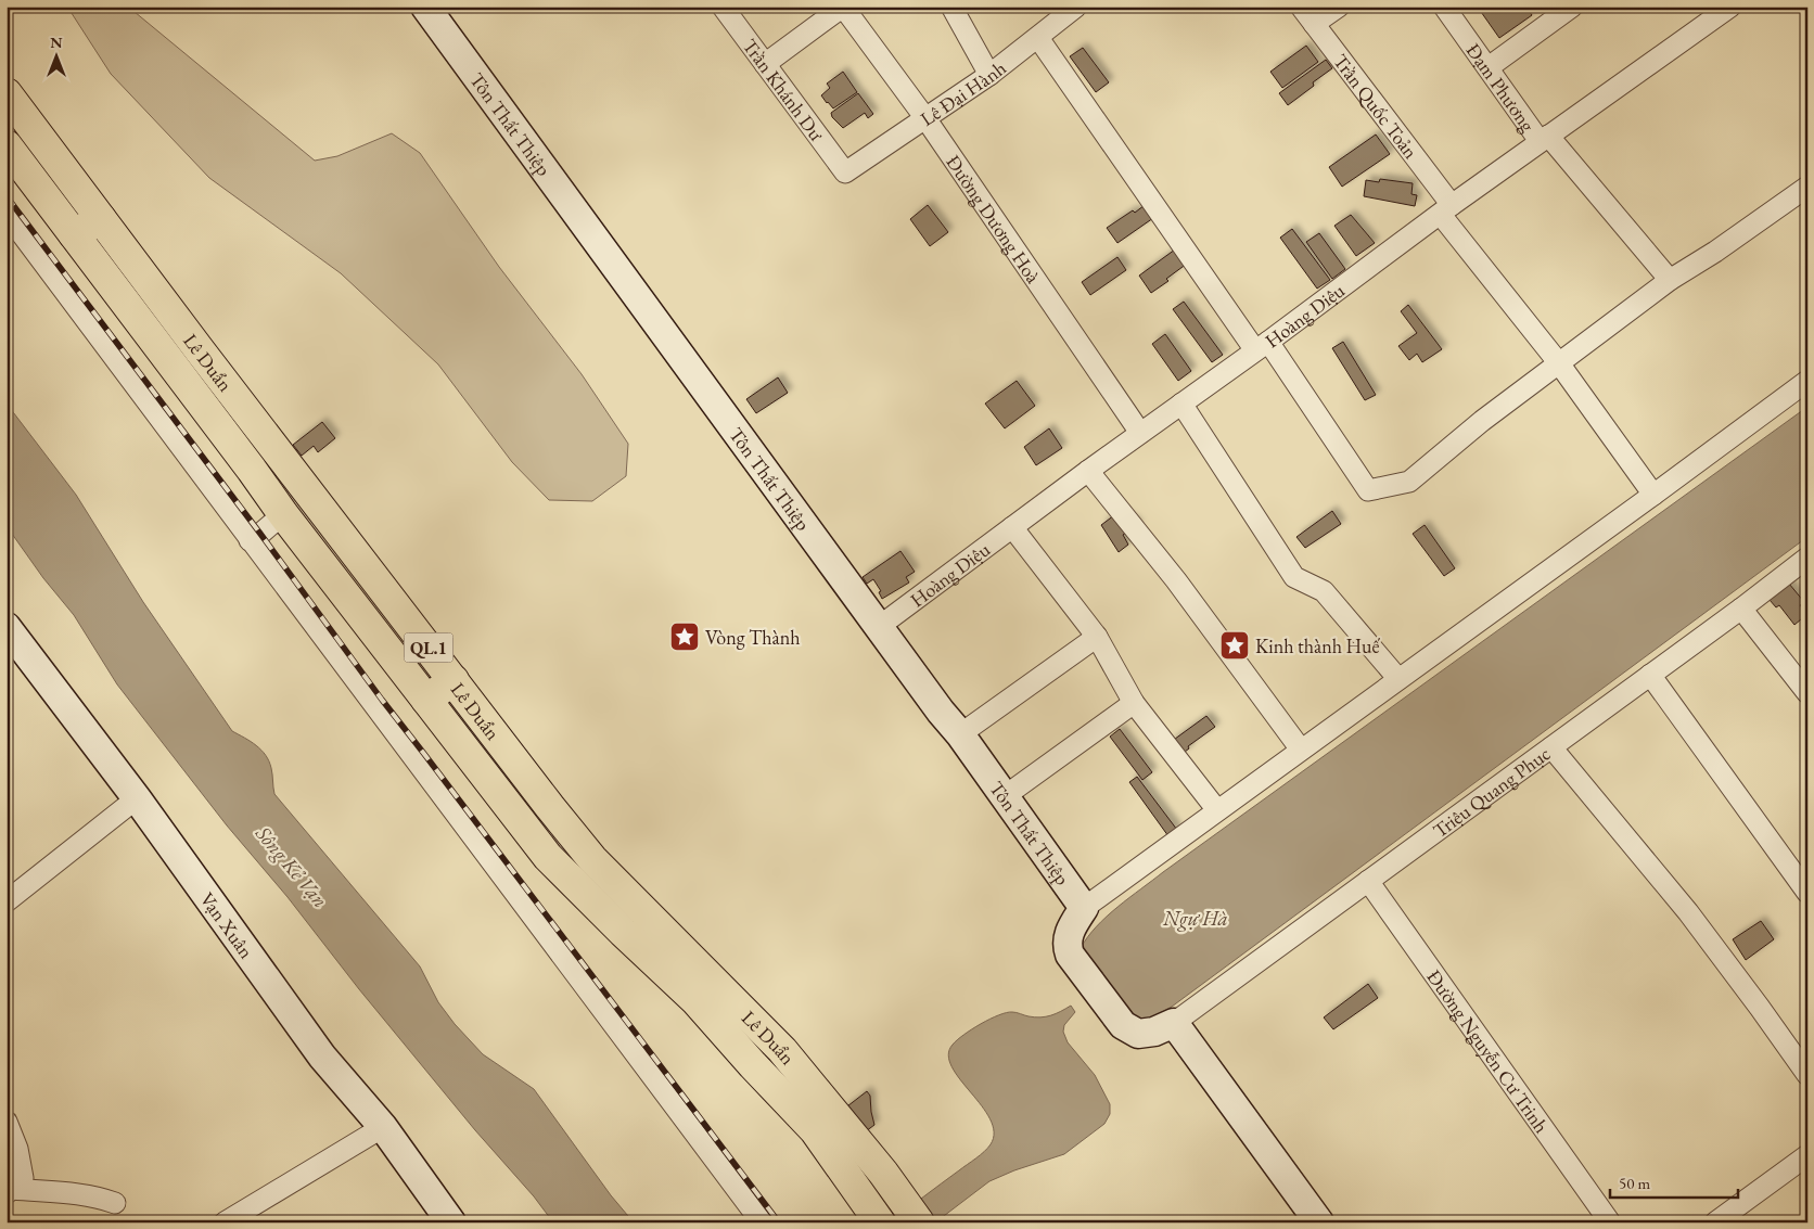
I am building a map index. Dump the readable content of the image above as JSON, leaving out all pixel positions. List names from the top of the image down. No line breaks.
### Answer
{"streets":{"main road":["Lê Duẩn","QL.1"],"street":["Đạm Phương","Trần Khánh Dư","Lê Đại Hành","Trần Quốc Toản","Tôn Thất Thiệp","Đường Dương Hoà","Hoàng Diệu","Triệu Quang Phục","Vạn Xuân","Đường Nguyễn Cư Trinh"]},"crossings":[["Đạm Phương","Hoàng Diệu"],["Trần Khánh Dư","Lê Đại Hành"],["Lê Đại Hành","Đường Dương Hoà"],["Trần Quốc Toản","Hoàng Diệu"],["Tôn Thất Thiệp","Hoàng Diệu"],["Đường Dương Hoà","Hoàng Diệu"],["Triệu Quang Phục","Đường Nguyễn Cư Trinh"]],"water":["Sông Kẻ Vạn","Ngự Hà"],"places":{"place":["Vòng Thành","Kinh thành Huế"]},"scale_bar":"50 m","north":"top"}
